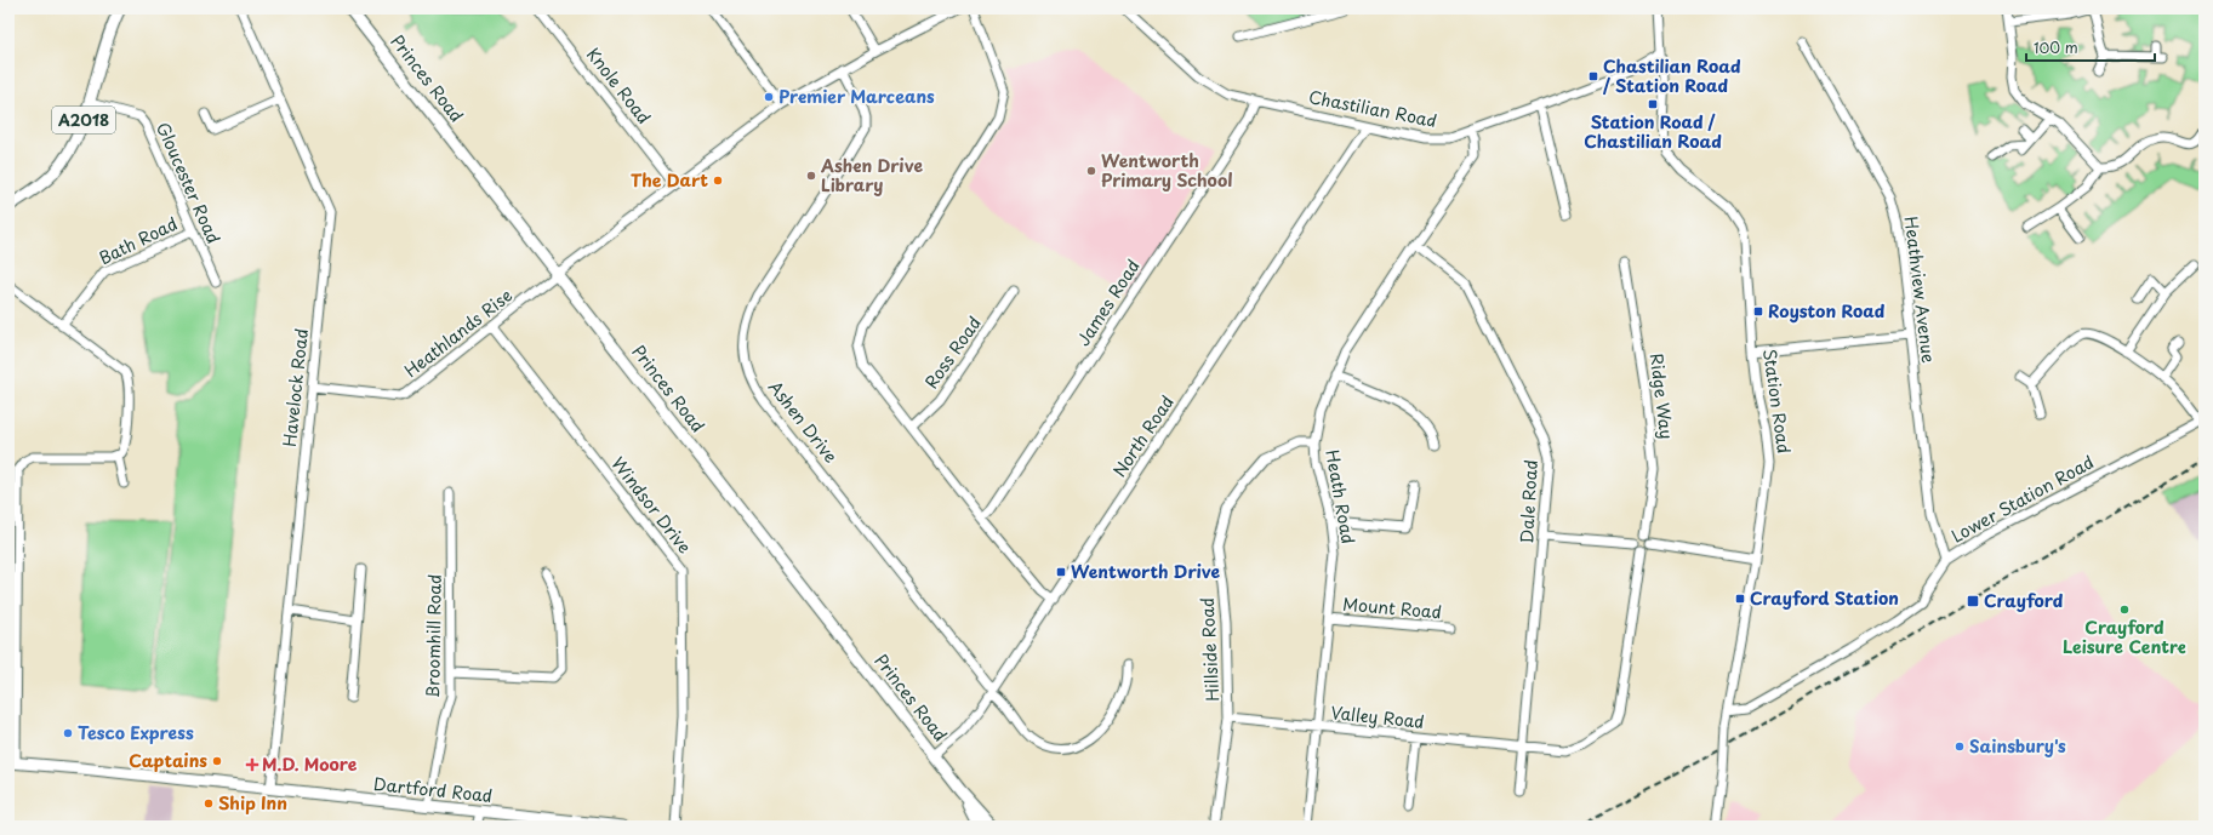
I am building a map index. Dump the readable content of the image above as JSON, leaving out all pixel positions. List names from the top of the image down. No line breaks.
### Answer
{"streets":{"main road":["Princes Road","A2018","Dartford Road"],"street":["Knole Road","Chastilian Road","Gloucester Road","Bath Road","Heathview Avenue","James Road","Heathlands Rise","Ross Road","Havelock Road","Ridge Way","Station Road","Ashen Drive","North Road","Heath Road","Lower Station Road","Dale Road","Windsor Drive","Mount Road","Broomhill Road","Hillside Road","Valley Road"]},"crossings":[["Princes Road","Heathlands Rise"],["Princes Road","North Road"],["Chastilian Road","James Road"],["Chastilian Road","Station Road"],["Chastilian Road","North Road"],["Chastilian Road","Heath Road"],["A2018","Gloucester Road"],["Gloucester Road","Bath Road"],["Heathview Avenue","Lower Station Road"],["Heathlands Rise","Havelock Road"],["Heathlands Rise","Windsor Drive"],["Havelock Road","Dartford Road"],["Station Road","Lower Station Road"],["Ashen Drive","North Road"],["Heath Road","Dale Road"],["Heath Road","Mount Road"],["Heath Road","Hillside Road"],["Heath Road","Valley Road"],["Dale Road","Valley Road"],["Broomhill Road","Dartford Road"],["Hillside Road","Valley Road"]],"places":{"transit":["Chastilian Road / Station Road","Station Road / Chastilian Road","Royston Road","Wentworth Drive","Crayford Station","Crayford"],"other":["Premier Marceans","Wentworth Primary School","Ashen Drive Library","The Dart","Crayford Leisure Centre","Tesco Express","Sainsbury's","Captains","Ship Inn"],"health":["M.D. Moore"]},"scale_bar":"100 m"}
